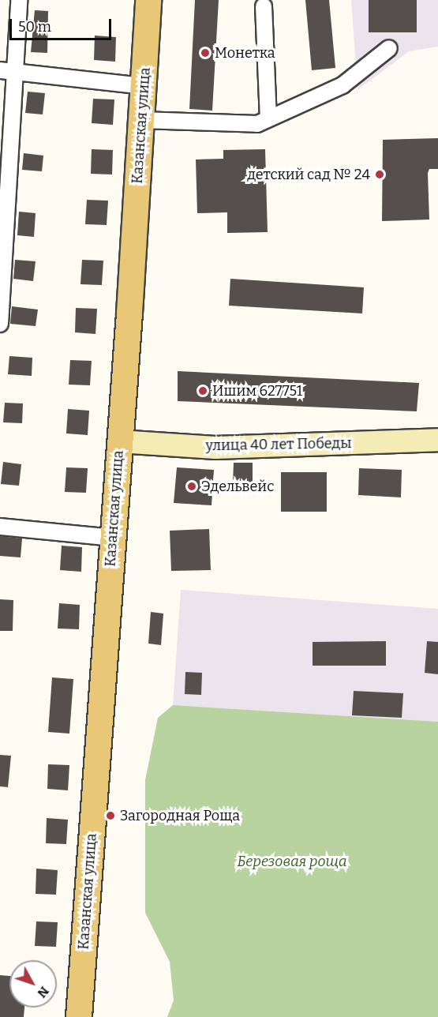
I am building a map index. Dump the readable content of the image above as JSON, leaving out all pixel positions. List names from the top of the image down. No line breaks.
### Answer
{"streets":{"main road":["Казанская улица"],"street":["улица 40 лет Победы"]},"crossings":[["Казанская улица","улица 40 лет Победы"]],"parks":["Березовая роща"],"places":["Монетка","детский сад № 24","Ишим 627751","Эдельвейс","Загородная Роща"],"scale_bar":"50 m","north":"bottom right"}
